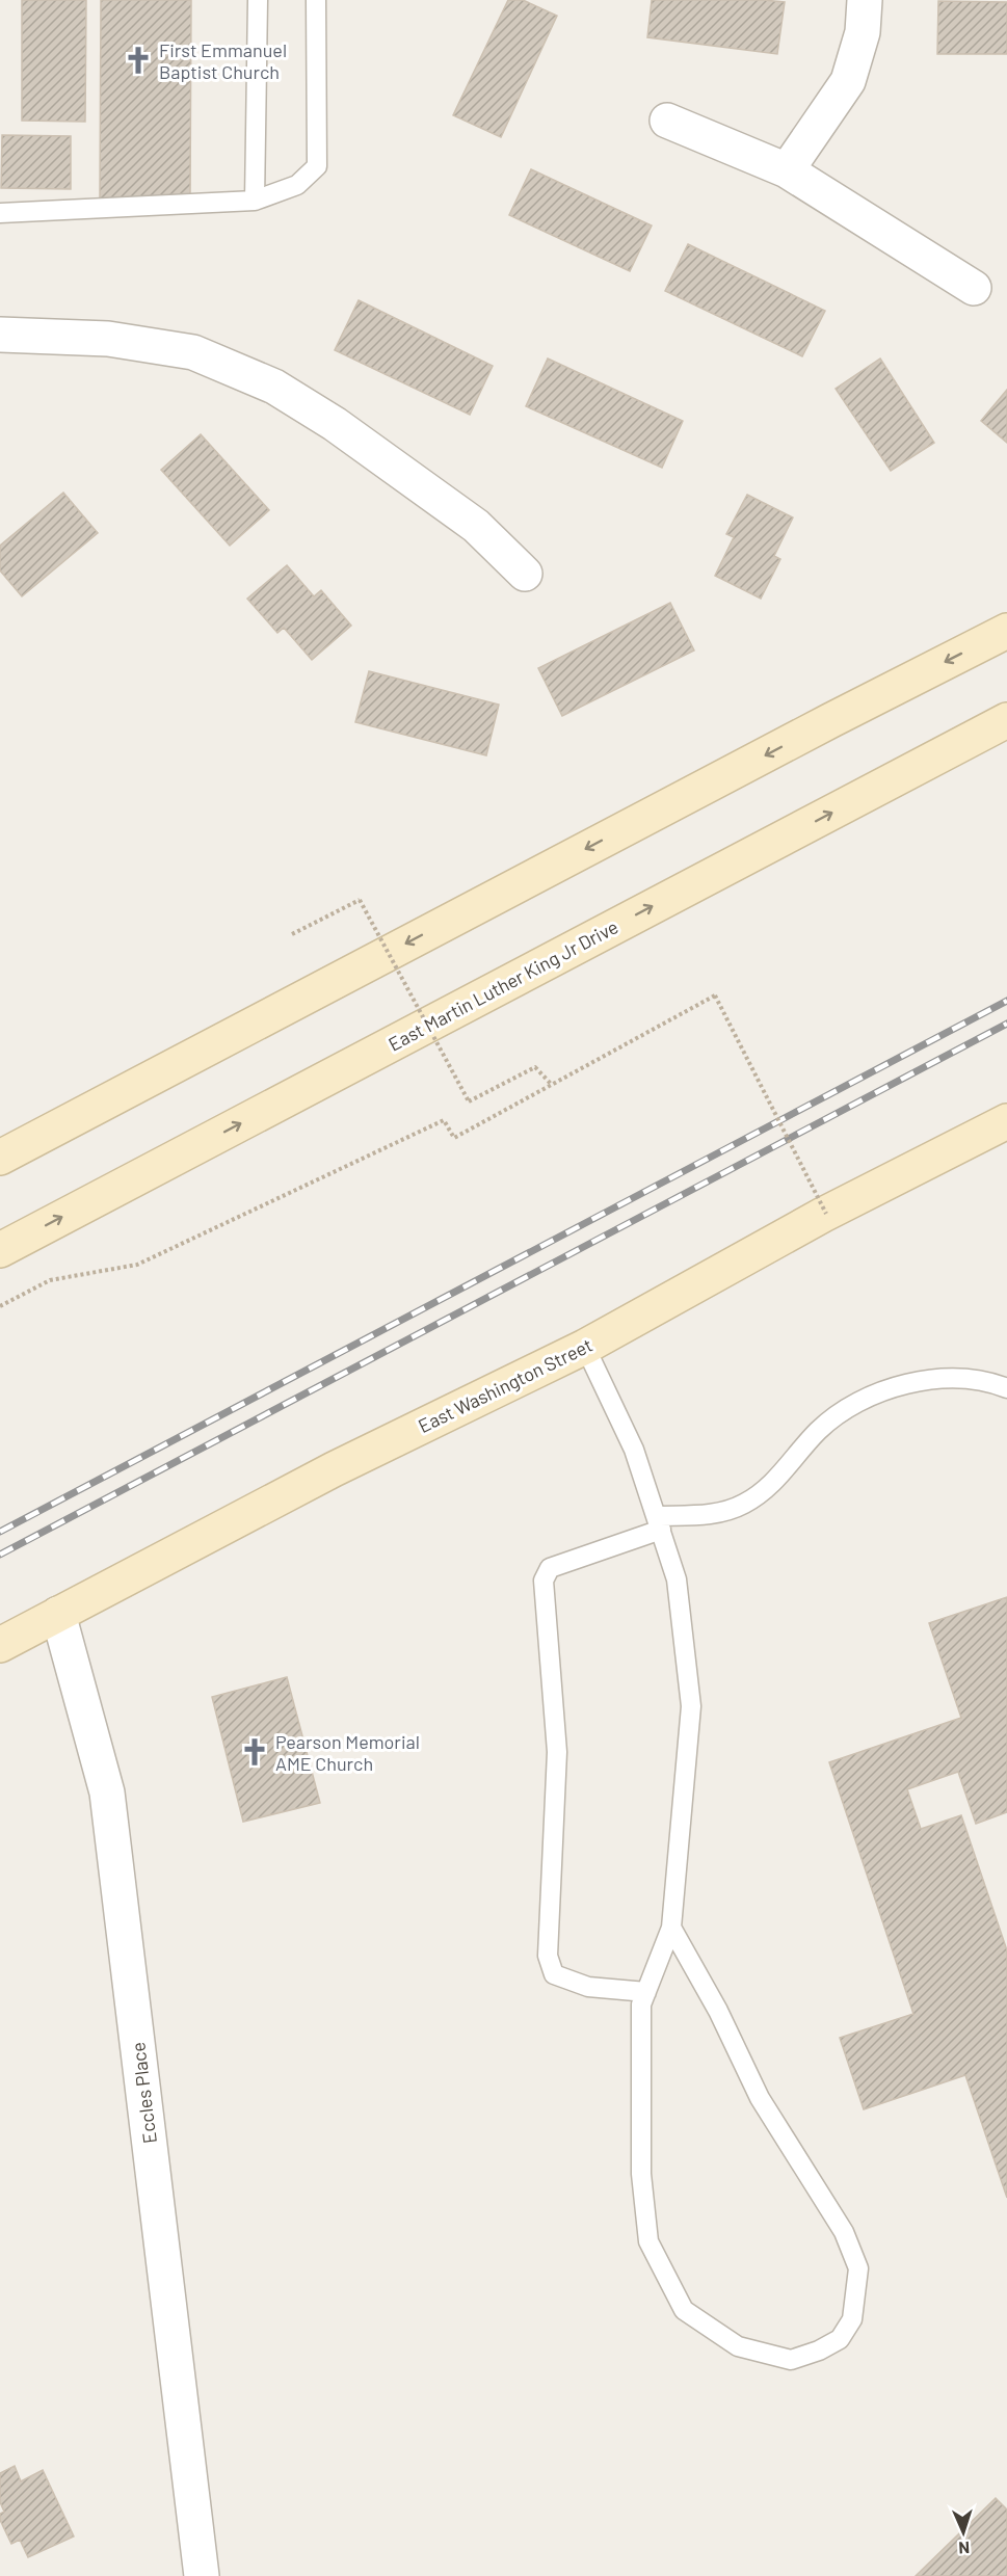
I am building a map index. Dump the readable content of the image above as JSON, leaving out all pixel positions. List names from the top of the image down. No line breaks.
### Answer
{"streets":{"main road":["East Martin Luther King Jr Drive","East Washington Street"],"street":["Eccles Place"]},"crossings":[["East Washington Street","Eccles Place"]],"places":{"church":["First Emmanuel Baptist Church","Pearson Memorial AME Church"]},"north":"bottom"}
